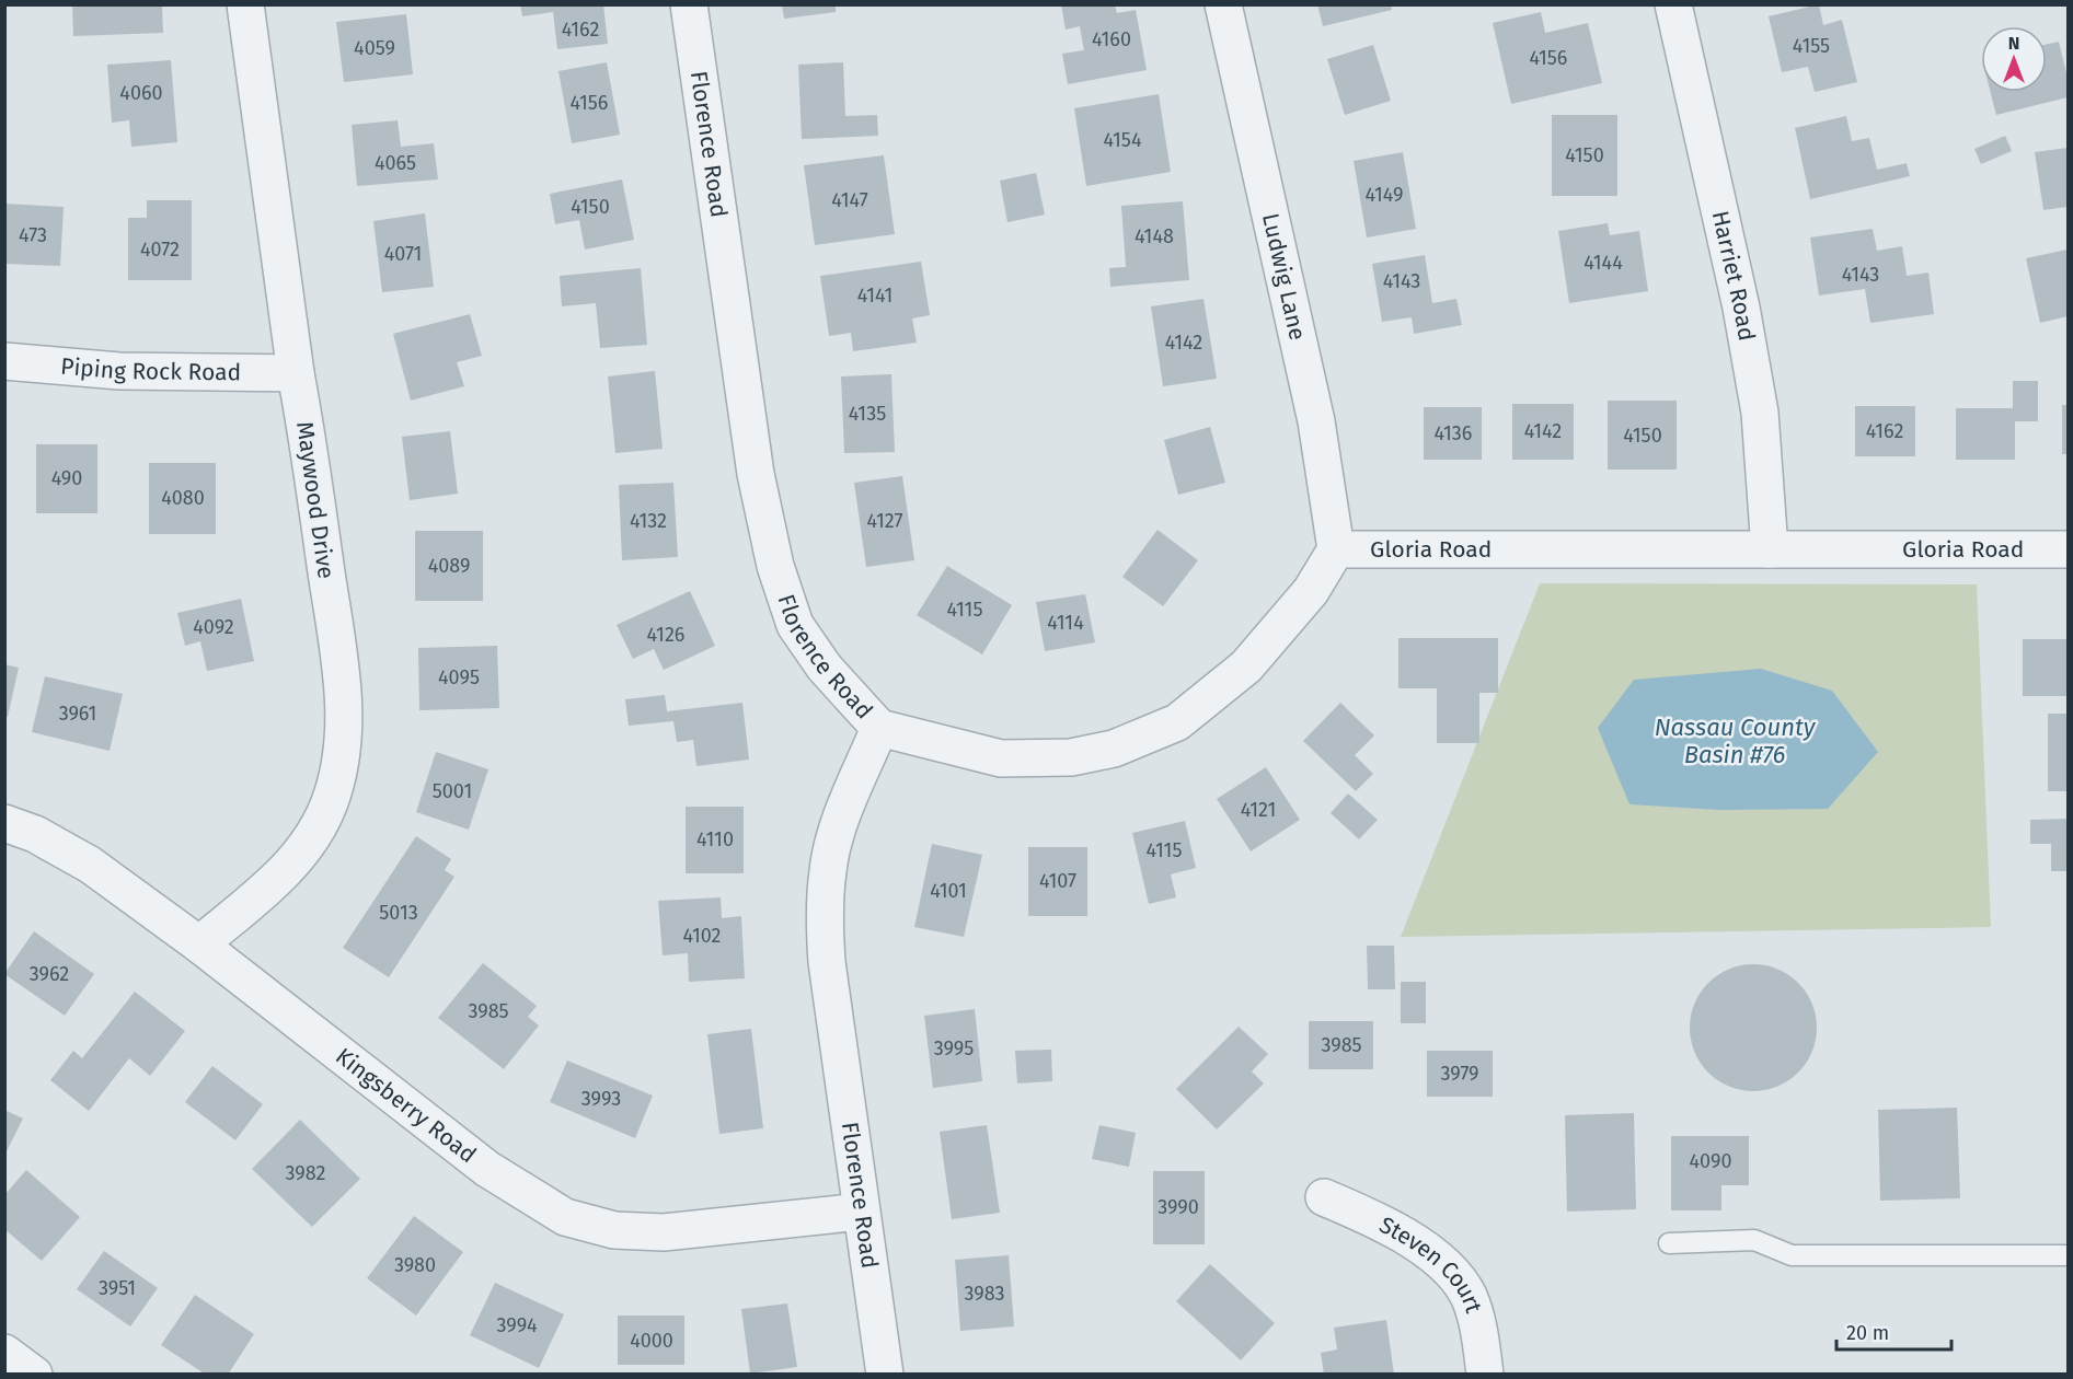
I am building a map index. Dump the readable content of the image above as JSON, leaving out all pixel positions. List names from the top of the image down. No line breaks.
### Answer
{"streets":{"street":["Florence Road","Harriet Road","Ludwig Lane","Piping Rock Road","Maywood Drive","Gloria Road","Kingsberry Road","Steven Court"]},"crossings":[["Florence Road","Gloria Road"],["Florence Road","Kingsberry Road"],["Harriet Road","Gloria Road"],["Ludwig Lane","Gloria Road"],["Piping Rock Road","Maywood Drive"],["Maywood Drive","Kingsberry Road"]],"water":["Nassau County Basin #76"],"house_numbers":["4162","4160","4155","4059","4156","4060","4156","4154","4150","4065","4149","4147","4150","473","4148","4072","4071","4144","4143","4143","4141","4142","4135","4142","4162","4136","4150","490","4080","4132","4127","4089","4115","4114","4092","4126","4095","3961","5001","4121","4110","4115","4107","4101","5013","4102","3962","3985","3985","3995","3979","3993","4090","3982","3990","3980","3951","3983","3994","4000"],"scale_bar":"20 m","north":"top"}
